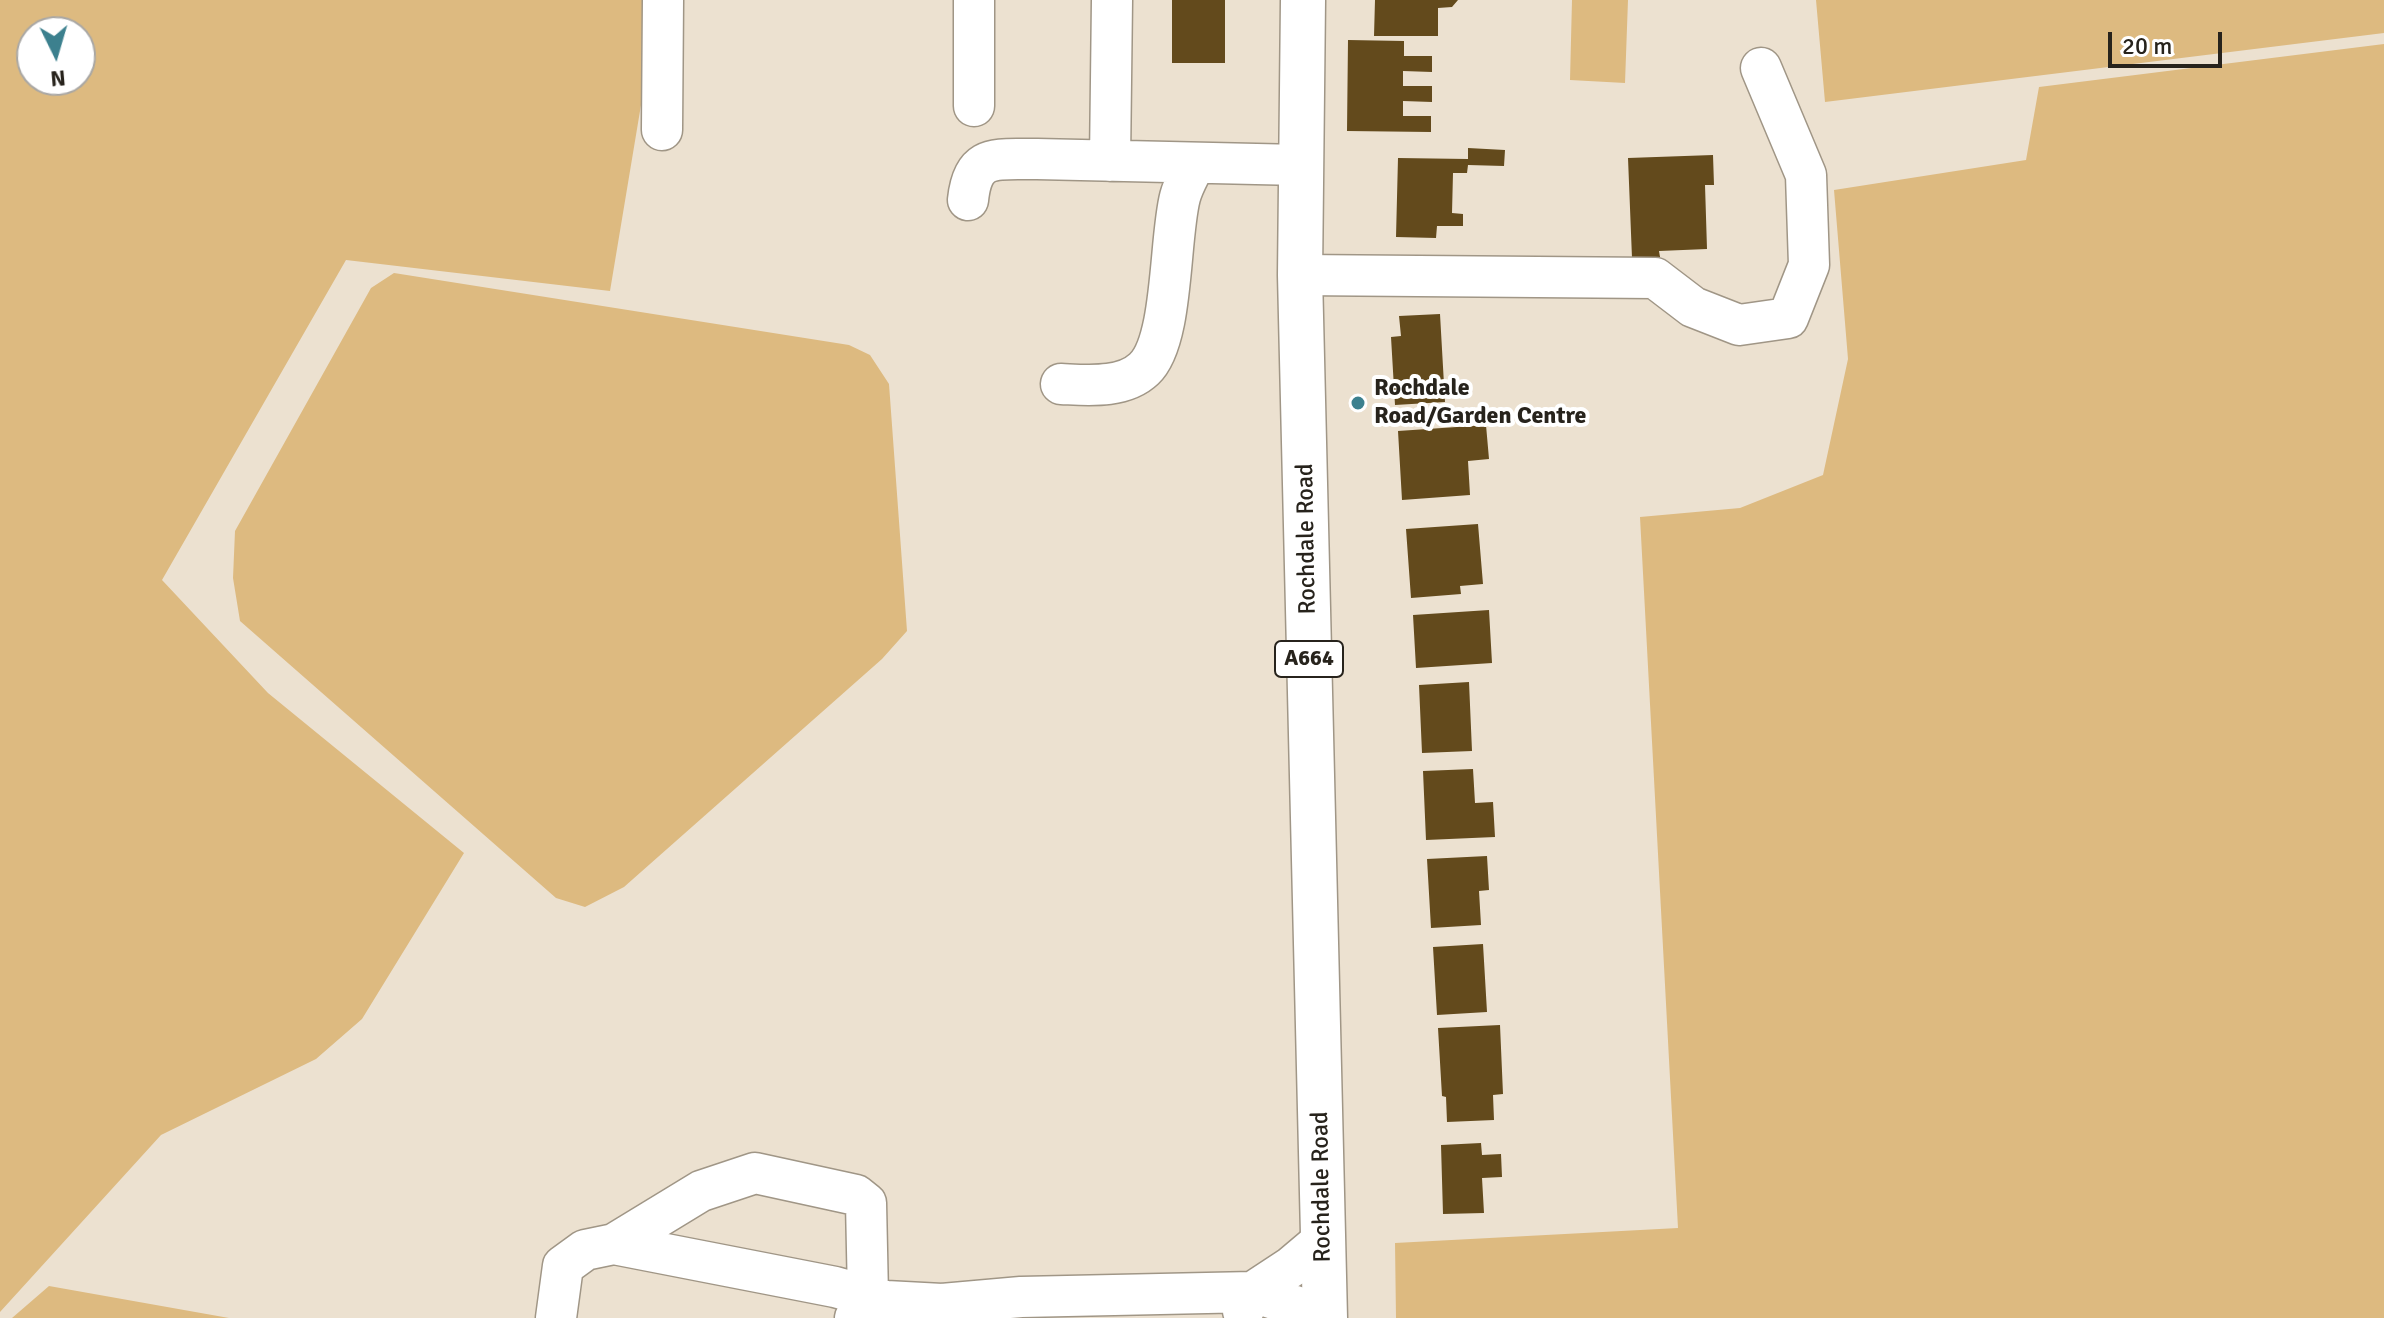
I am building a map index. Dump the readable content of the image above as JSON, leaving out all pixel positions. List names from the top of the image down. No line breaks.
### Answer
{"streets":{"main road":["Rochdale Road","A664"]},"places":["Rochdale Road/Garden Centre"],"scale_bar":"20 m","north":"bottom"}
